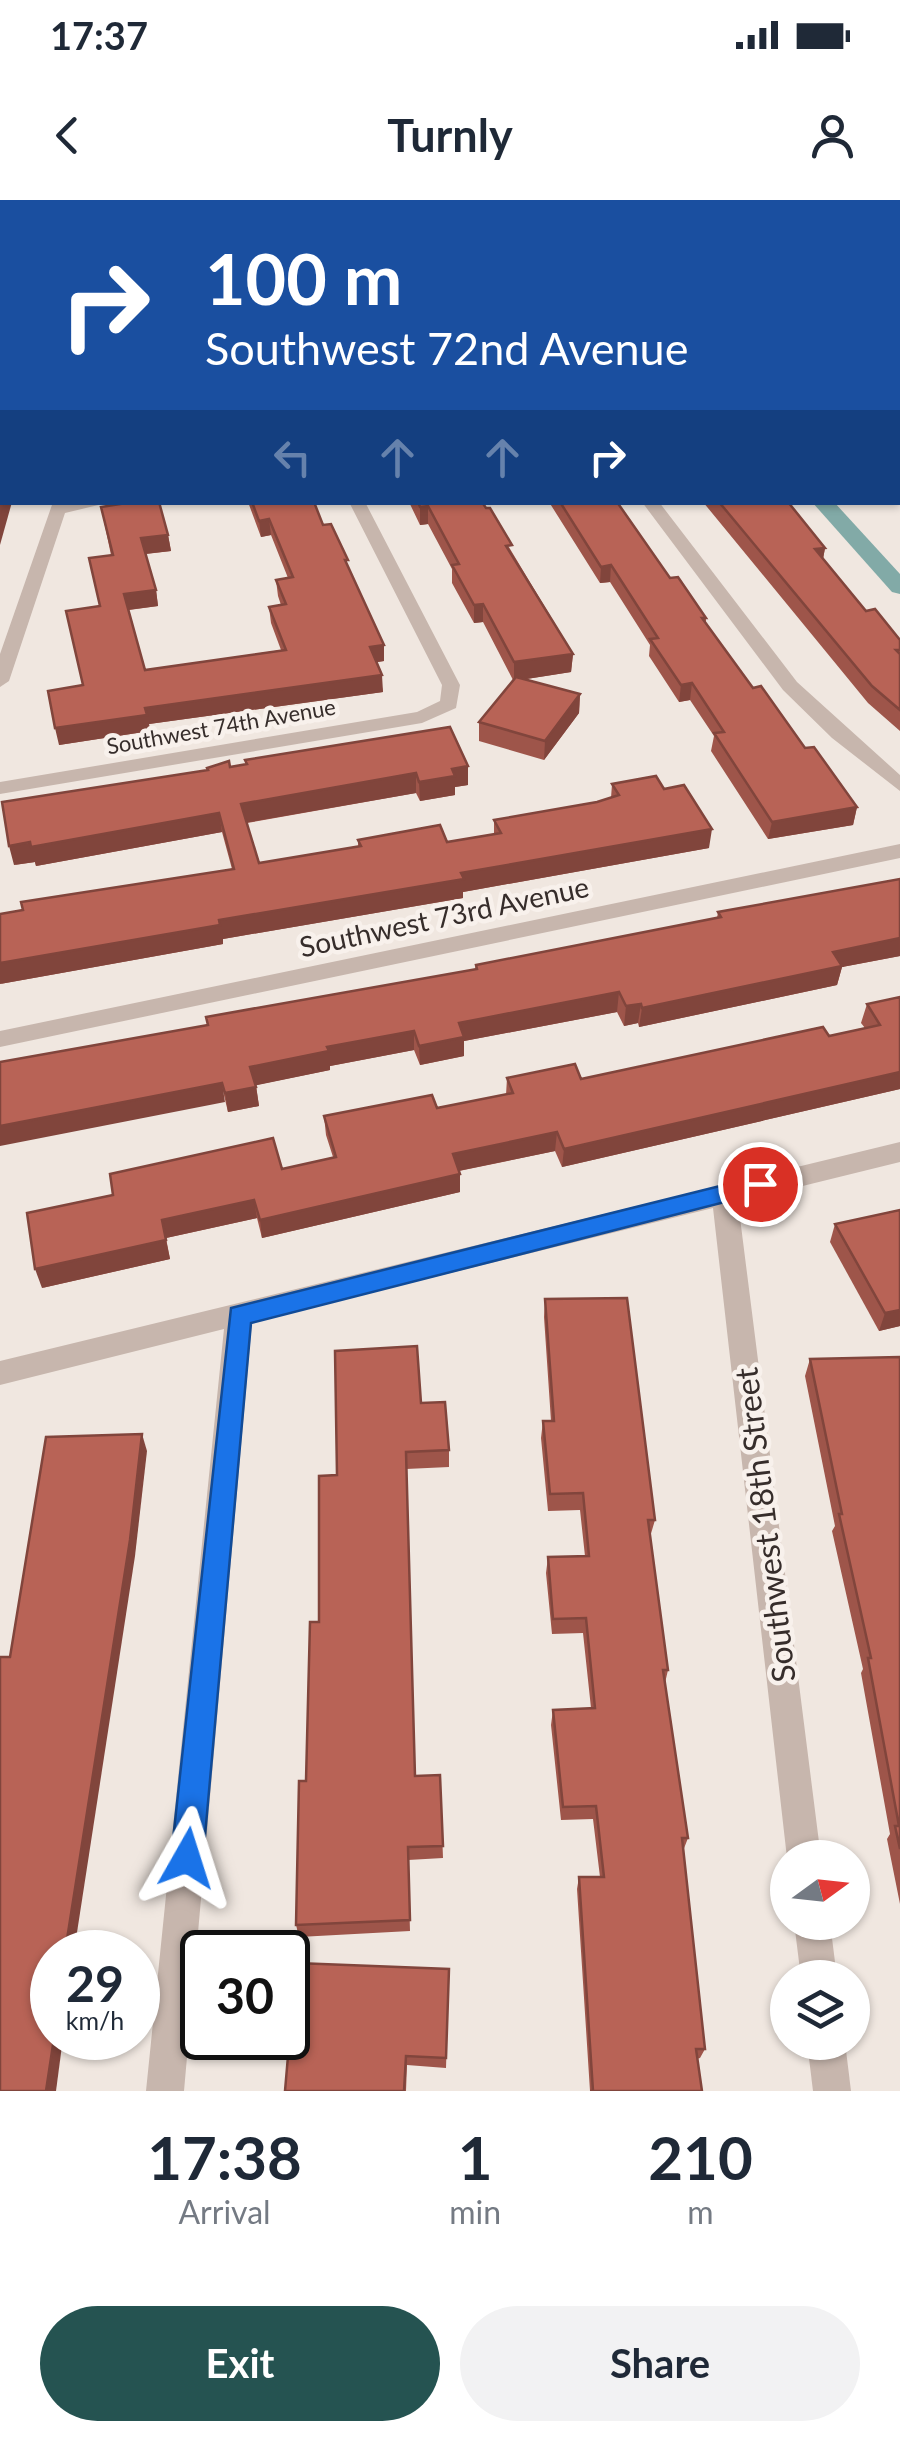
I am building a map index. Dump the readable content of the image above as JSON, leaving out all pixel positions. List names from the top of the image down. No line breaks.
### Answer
{"streets":{"street":["Southwest 74th Avenue","Southwest 73rd Avenue","Southwest 18th Street"]},"north":"right","page":{"status":"17:37","header":"Turnly","turn":["100 m","Southwest 72nd Avenue"],"speed":"29 km/h","limit":"30","eta":["17:38","Arrival","1","min","210","m"],"buttons":["Exit","Share"]}}
